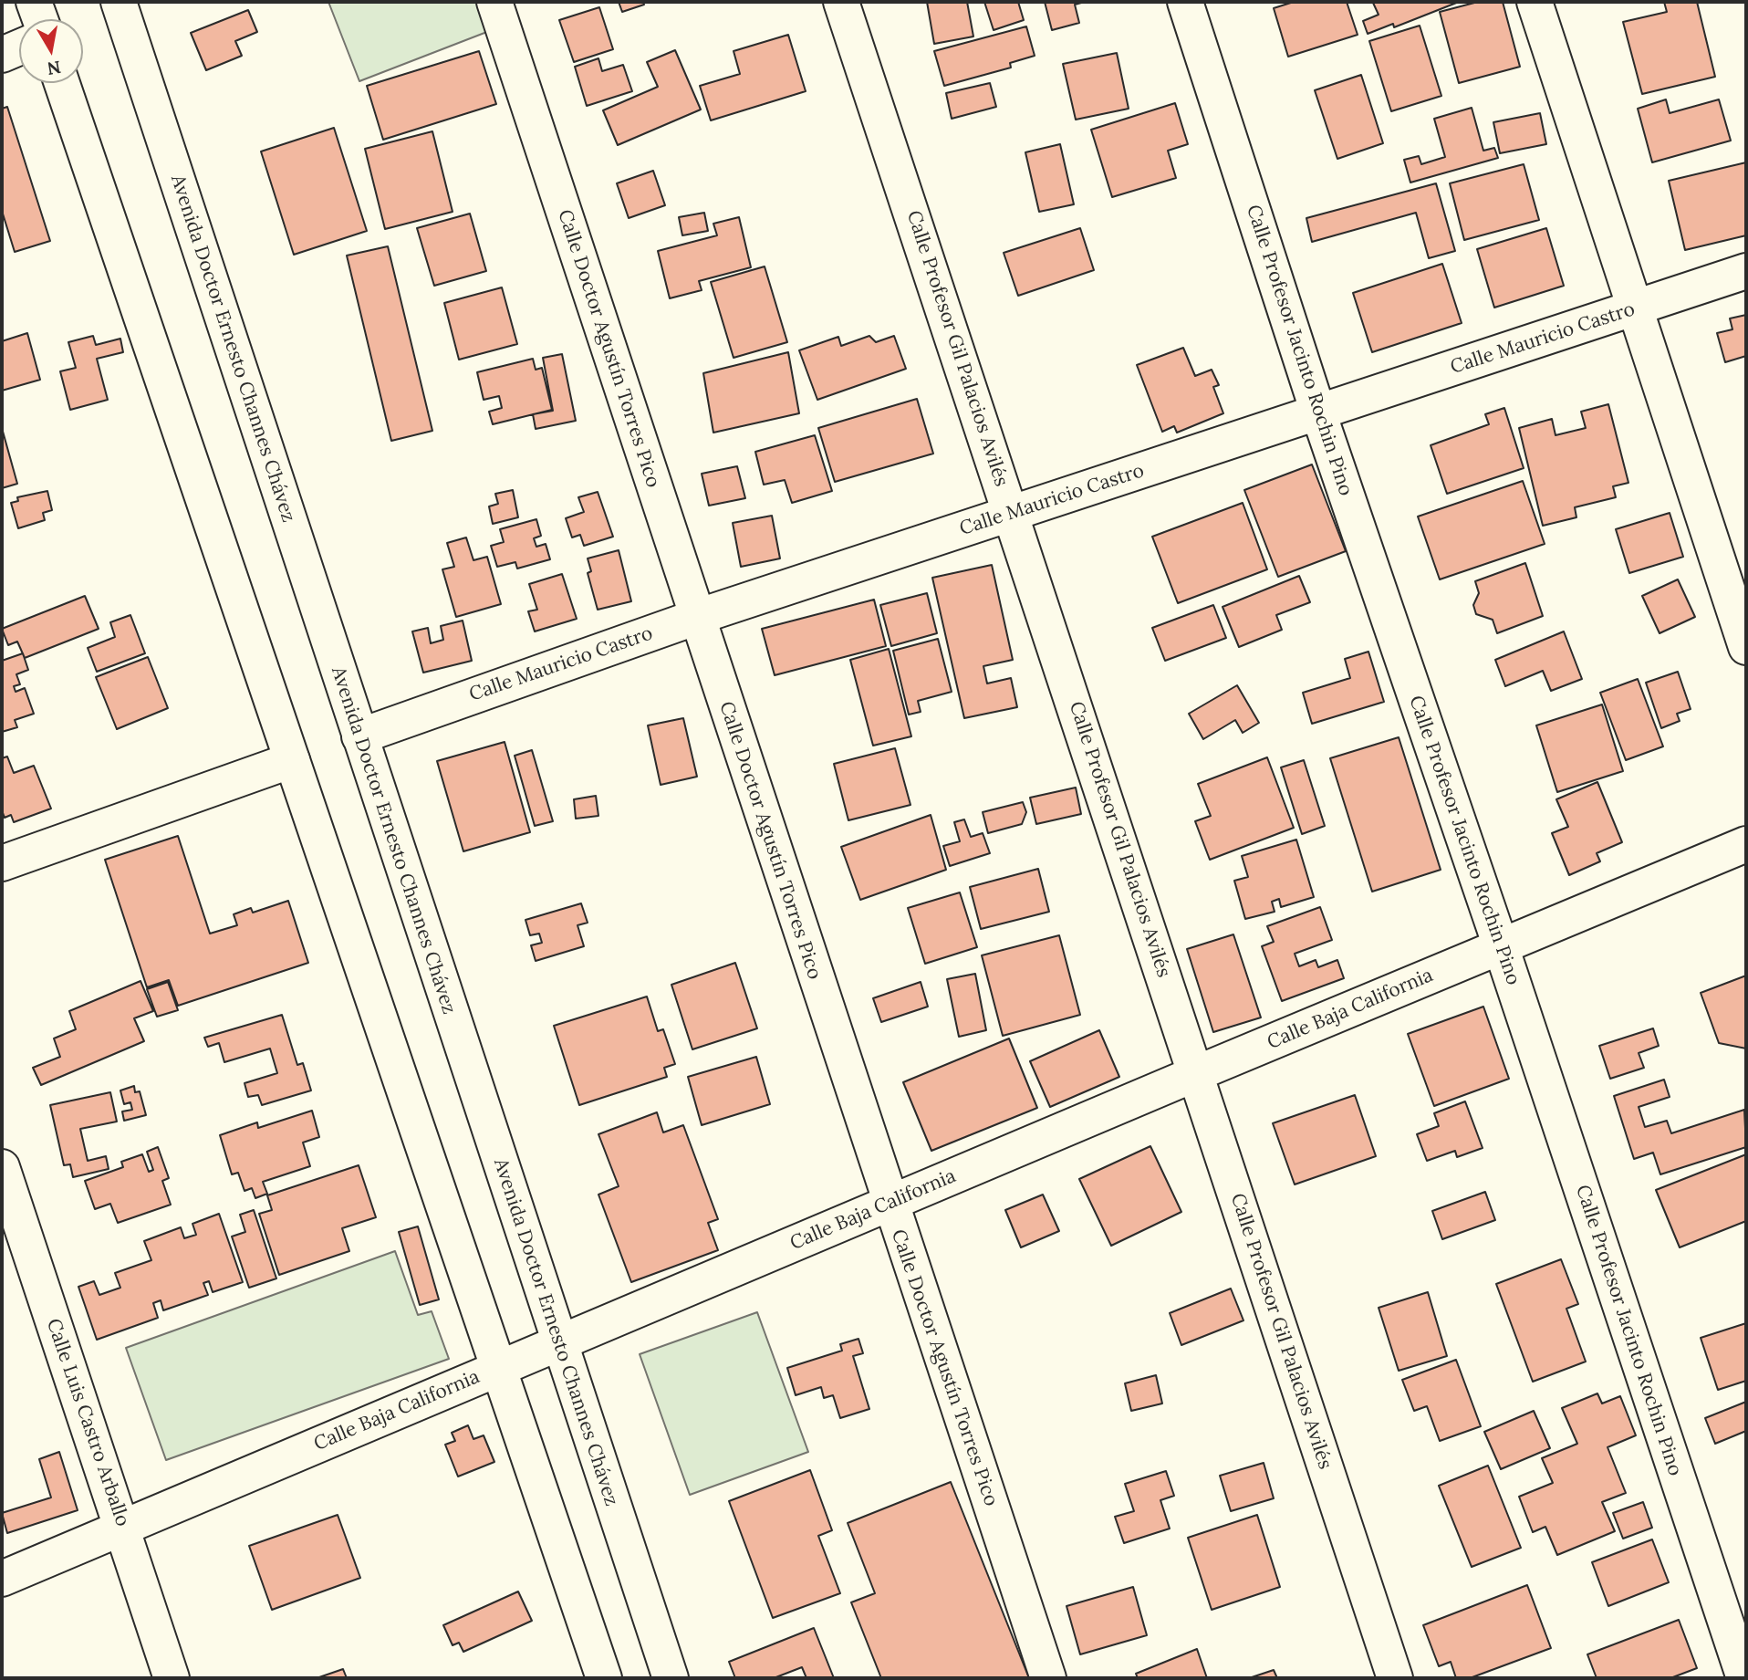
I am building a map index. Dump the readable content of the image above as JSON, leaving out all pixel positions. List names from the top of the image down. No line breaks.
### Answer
{"streets":{"street":["Calle Mauricio Castro","Avenida Doctor Ernesto Channes Chávez","Calle Doctor Agustín Torres Pico","Calle Profesor Gil Palacios Avilés","Calle Profesor Jacinto Rochin Pino","Calle Baja California","Calle Luis Castro Arballo"]},"crossings":[["Calle Mauricio Castro","Avenida Doctor Ernesto Channes Chávez"],["Calle Mauricio Castro","Calle Doctor Agustín Torres Pico"],["Calle Mauricio Castro","Calle Profesor Gil Palacios Avilés"],["Calle Mauricio Castro","Calle Profesor Jacinto Rochin Pino"],["Avenida Doctor Ernesto Channes Chávez","Calle Baja California"],["Calle Doctor Agustín Torres Pico","Calle Baja California"],["Calle Profesor Gil Palacios Avilés","Calle Baja California"],["Calle Profesor Jacinto Rochin Pino","Calle Baja California"],["Calle Baja California","Calle Luis Castro Arballo"]],"north":"bottom"}
